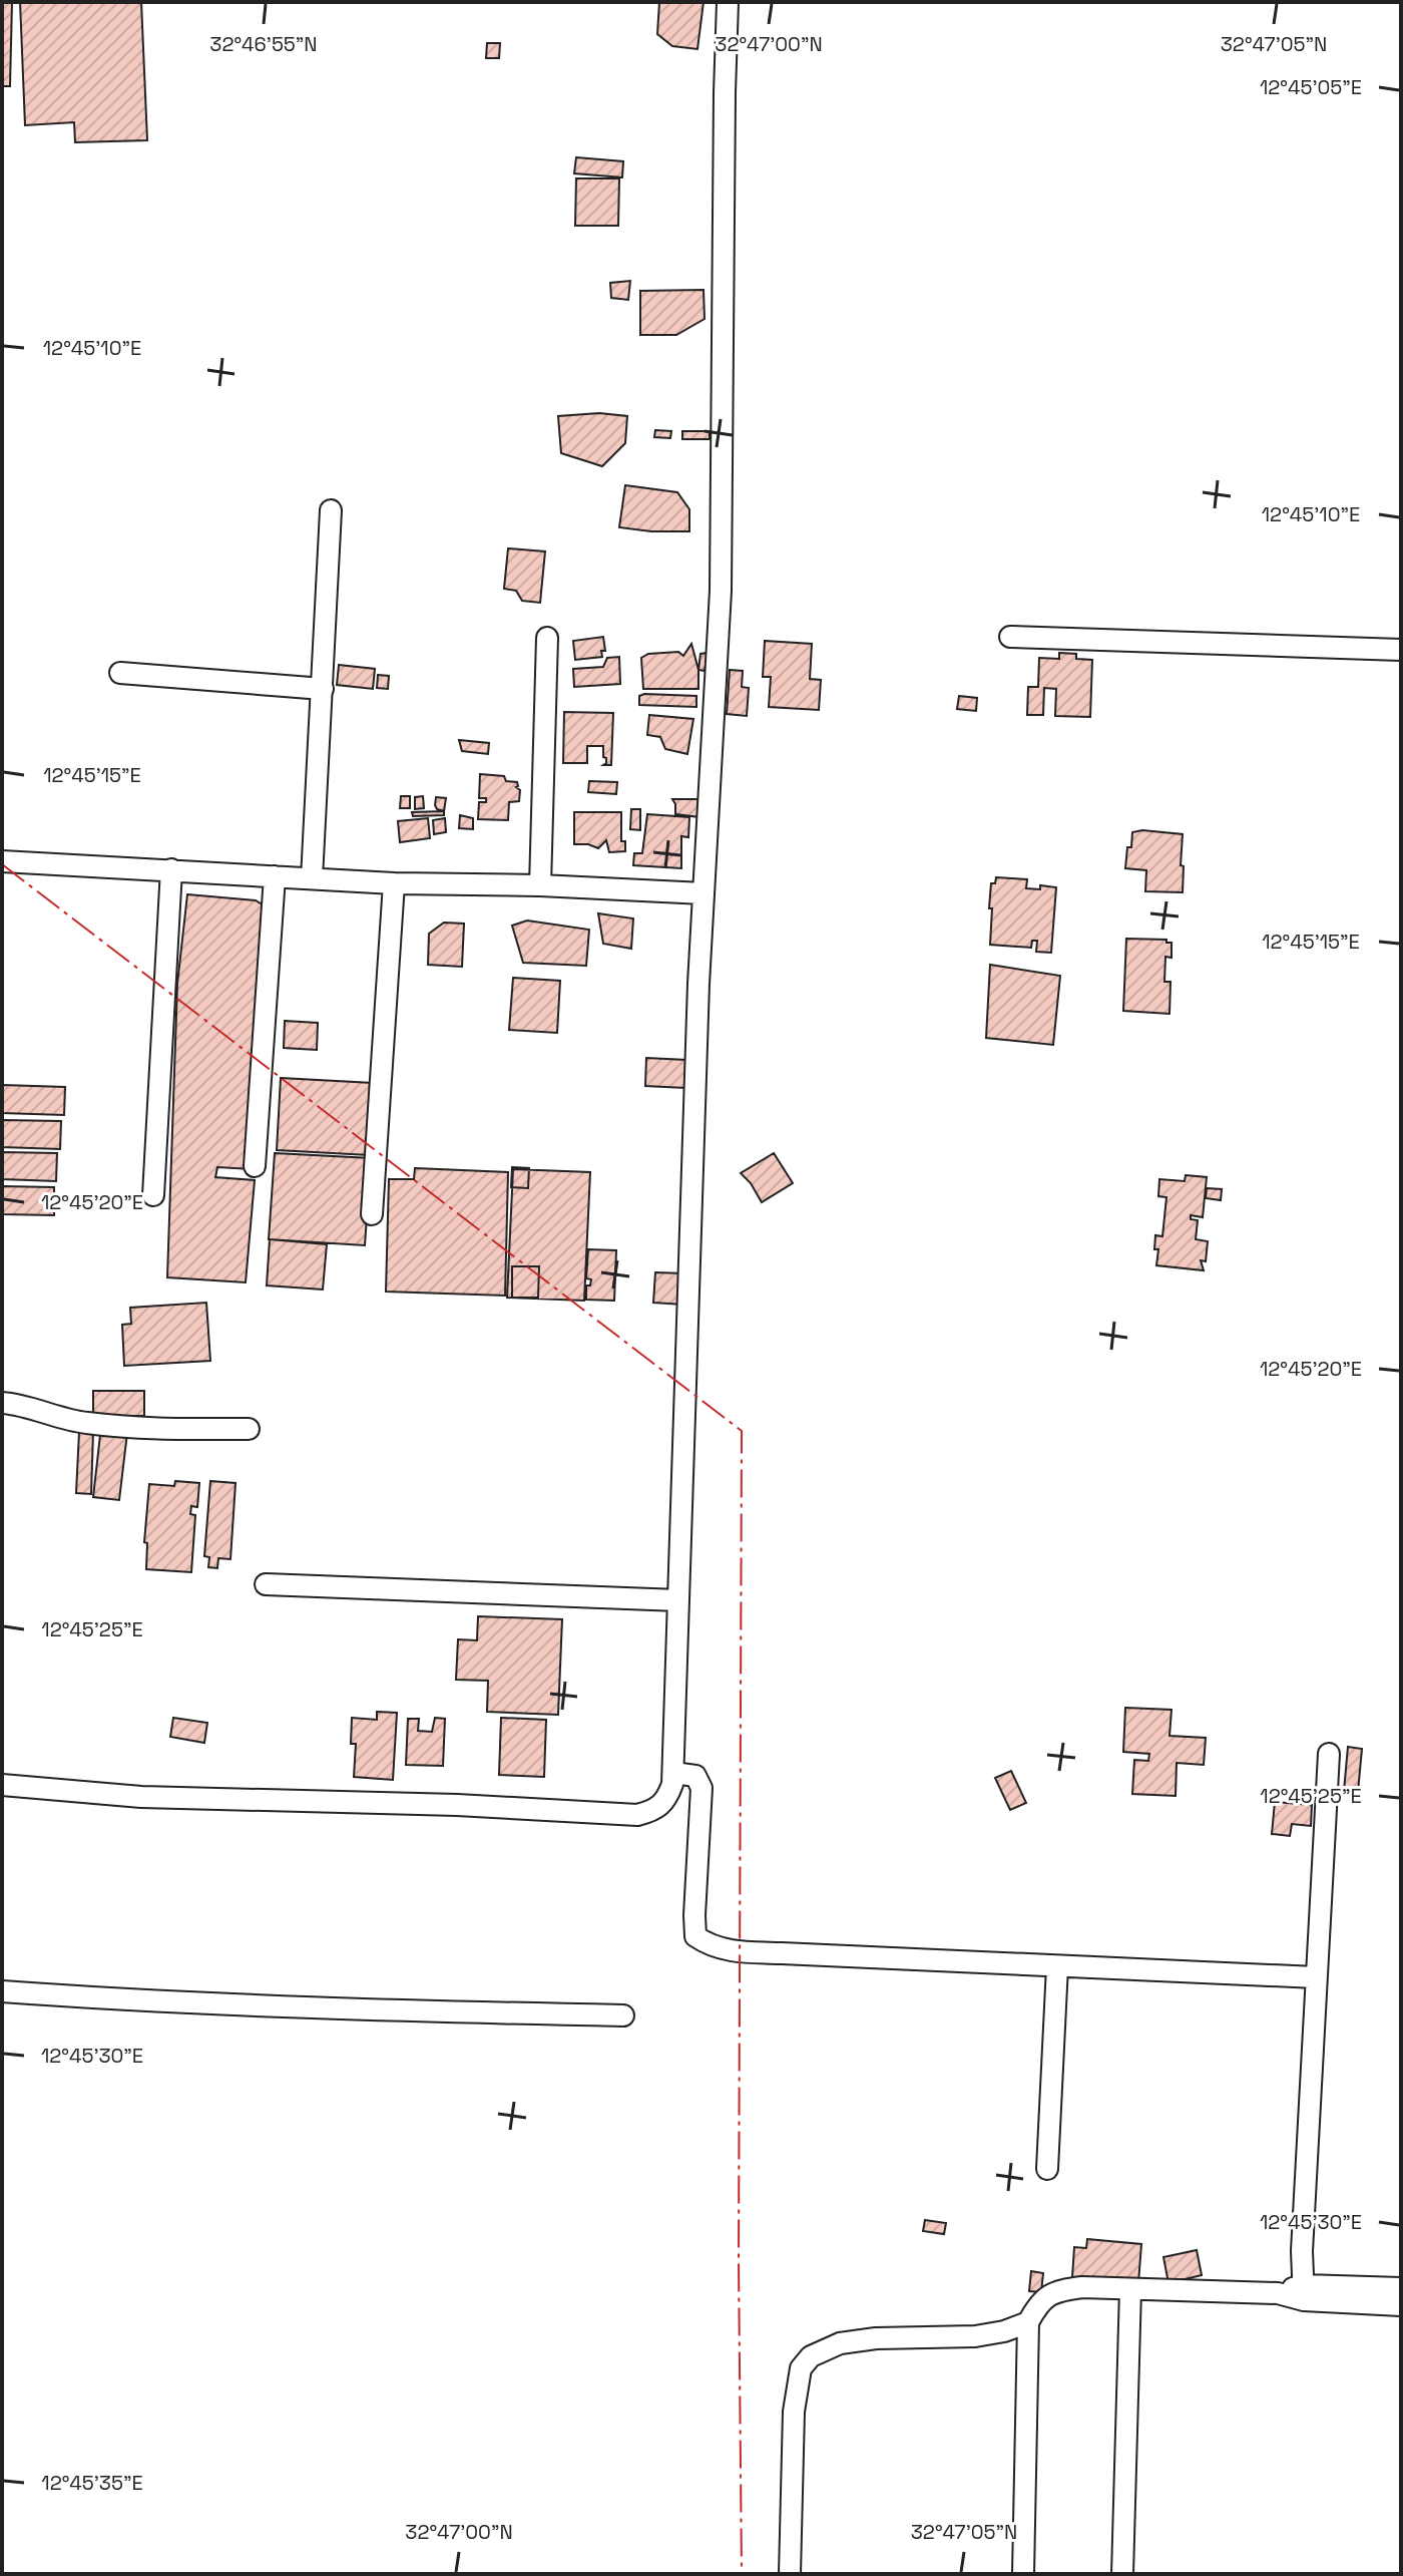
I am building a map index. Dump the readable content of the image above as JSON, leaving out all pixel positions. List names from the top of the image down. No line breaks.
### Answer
{"coordinates":["32°46'55\"N","32°47'00\"N","32°47'05\"N","12°45'05\"E","12°45'10\"E","12°45'15\"E","12°45'20\"E","12°45'25\"E","12°45'30\"E","12°45'35\"E"]}
